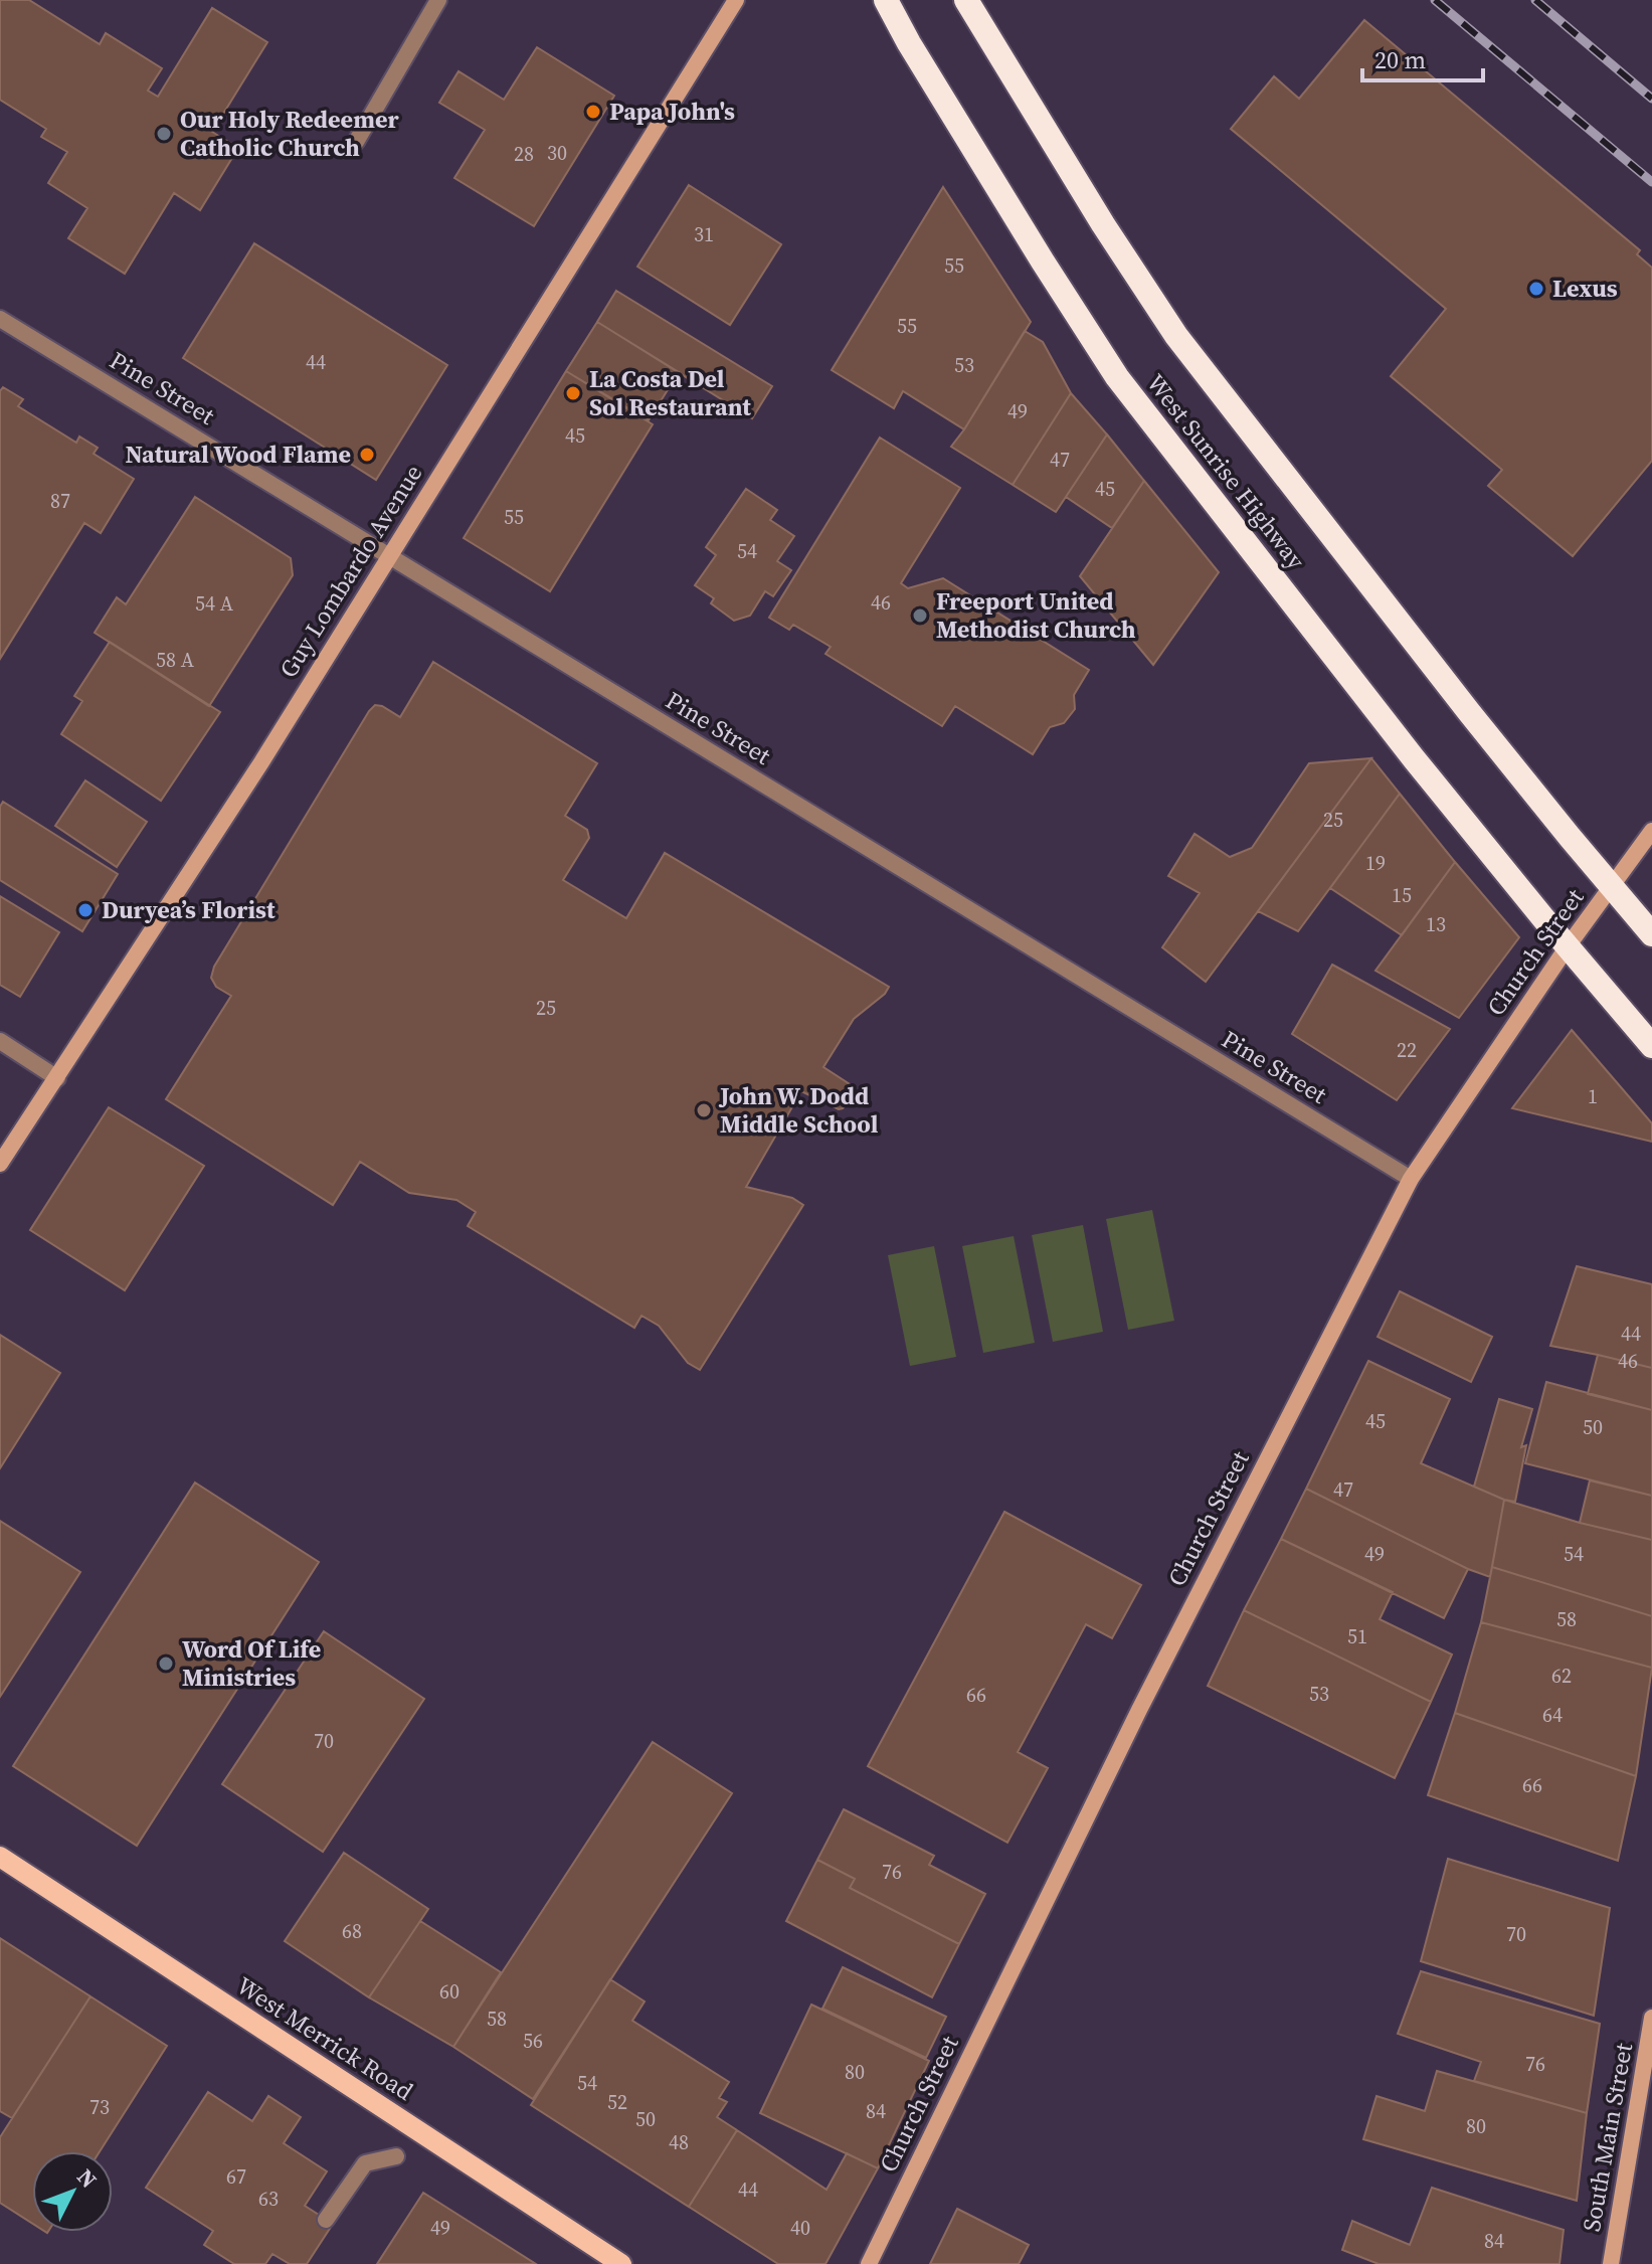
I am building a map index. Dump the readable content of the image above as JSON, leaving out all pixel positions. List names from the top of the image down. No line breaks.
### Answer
{"streets":{"highway":["West Sunrise Highway"],"main road":["West Merrick Road"],"street":["Pine Street","Guy Lombardo Avenue","Church Street","South Main Street"]},"crossings":[["Pine Street","Guy Lombardo Avenue"],["Pine Street","Church Street"],["West Sunrise Highway","Church Street"]],"places":["Papa John's","Our Holy Redeemer Catholic Church","Lexus","La Costa Del Sol Restaurant","Natural Wood Flame","Freeport United Methodist Church","Duryea’s Florist","John W. Dodd Middle School","Word Of Life Ministries"],"house_numbers":["30","28","31","55","55","44","53","49","45","47","45","87","55","54","46","54 A","58 A","25","19","15","13","25","22","1","44","46","45","50","47","49","54","58","51","62","53","66","64","70","66","76","68","70","60","58","56","76","80","54","52","73","84","50","80","48","67","44","63","49","40","84"],"scale_bar":"20 m","north":"top right"}
